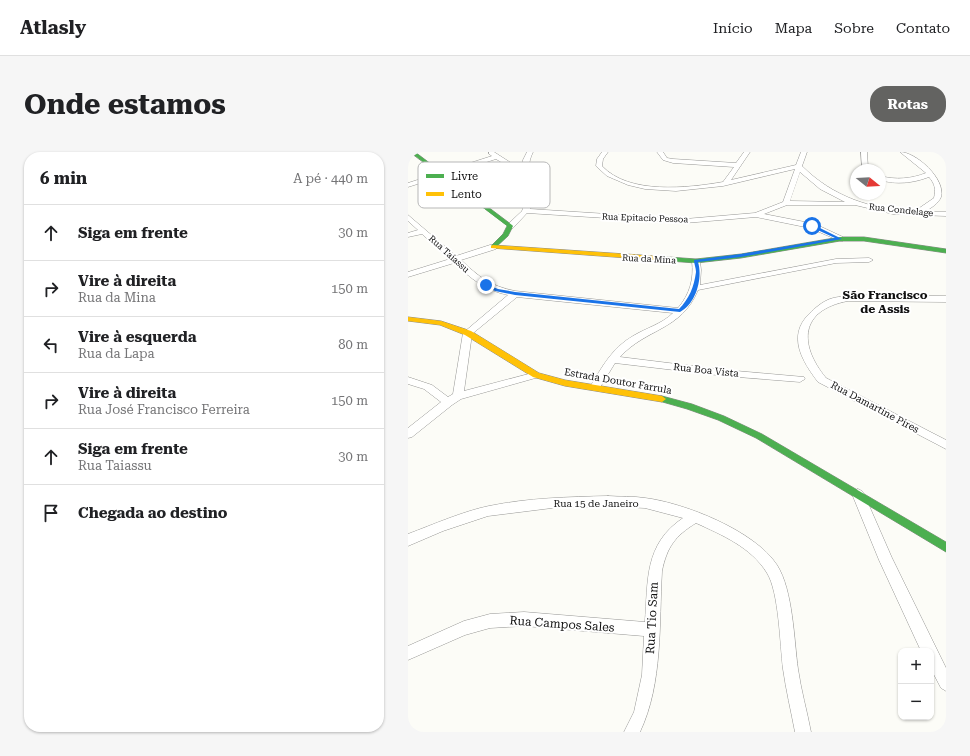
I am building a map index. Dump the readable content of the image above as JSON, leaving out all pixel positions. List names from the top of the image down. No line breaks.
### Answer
{"streets":{"street":["Rua Condelage","Rua Epitacio Pessoa","Rua Taiassu","Rua da Mina","Rua Boa Vista","Estrada Doutor Farrula","Rua Damartine Pires","Rua 15 de Janeiro","Rua Tio Sam","Rua Campos Sales"]},"crossings":[["Rua Condelage","Rua Epitacio Pessoa"],["Rua 15 de Janeiro","Rua Tio Sam"],["Rua Tio Sam","Rua Campos Sales"]],"districts":["São Francisco de Assis"],"legend":["Livre","Lento"],"north":"right","page":{"header":"Atlasly","nav":["Início","Mapa","Sobre","Contato"],"buttons":"Rotas","title":"Onde estamos","heading":["6 min","A pé · 440 m"],"list":[["Siga em frente","30 m"],["Vire à direita","Rua da Mina","150 m"],["Vire à esquerda","Rua da Lapa","80 m"],["Vire à direita","Rua José Francisco Ferreira","150 m"],["Siga em frente","Rua Taiassu","30 m"],"Chegada ao destino"],"map_buttons":["+","−"]}}
